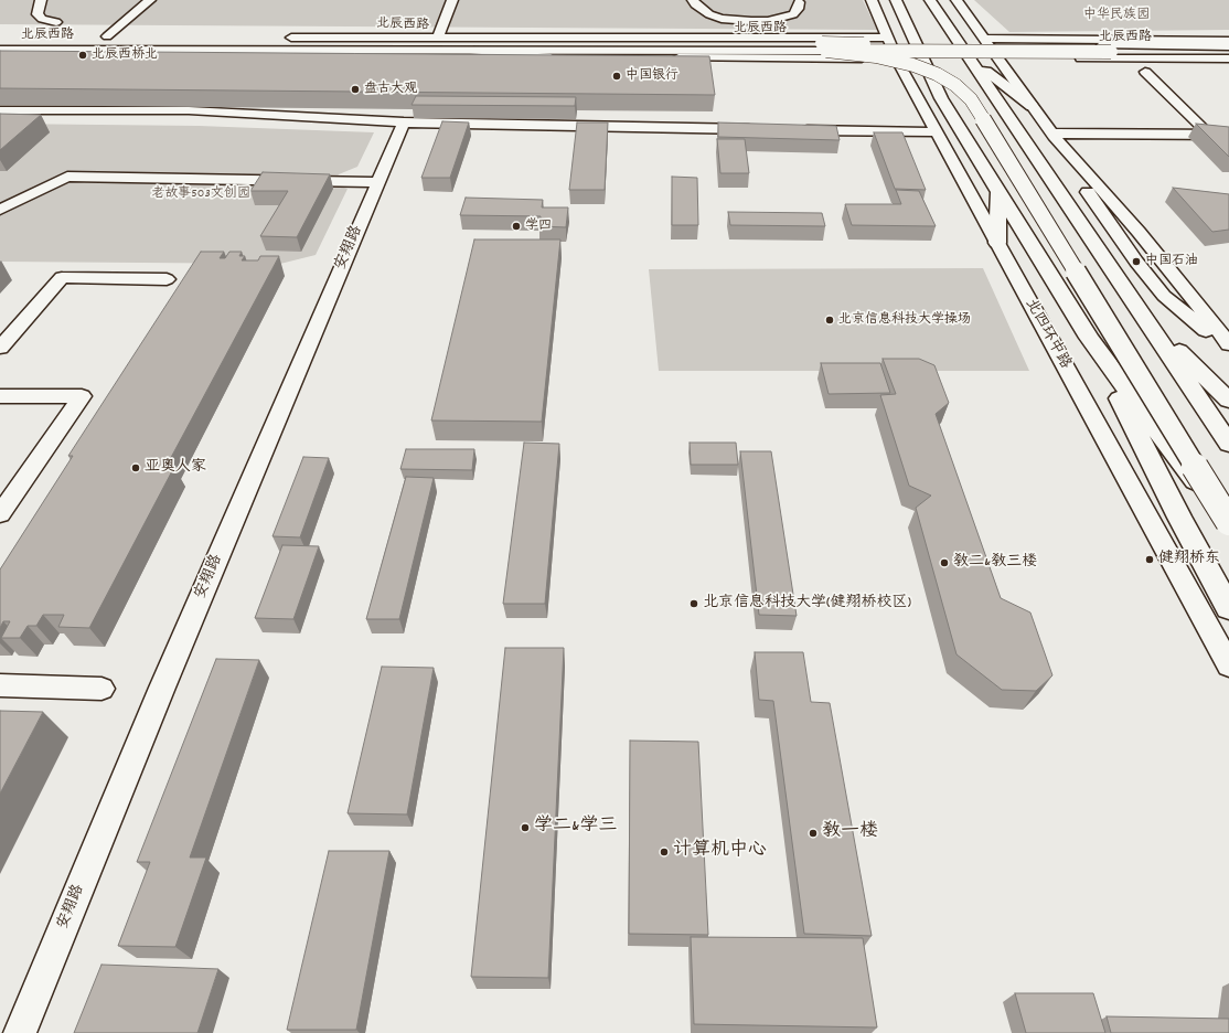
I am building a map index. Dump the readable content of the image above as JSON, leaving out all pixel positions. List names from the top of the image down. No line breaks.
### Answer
{"streets":{"main road":["北辰西路","北四环中路"],"street":["安翔路"]},"crossings":[["北辰西路","北四环中路"]],"parks":["中华民族园","老故事503文创园"],"places":["北辰西桥北","中国银行","盘古大观","学四","中国石油","北京信息科技大学操场","亚奥人家","健翔桥东","教二&教三楼","北京信息科技大学(健翔桥校区)","学二&学三","教一楼","计算机中心"]}
